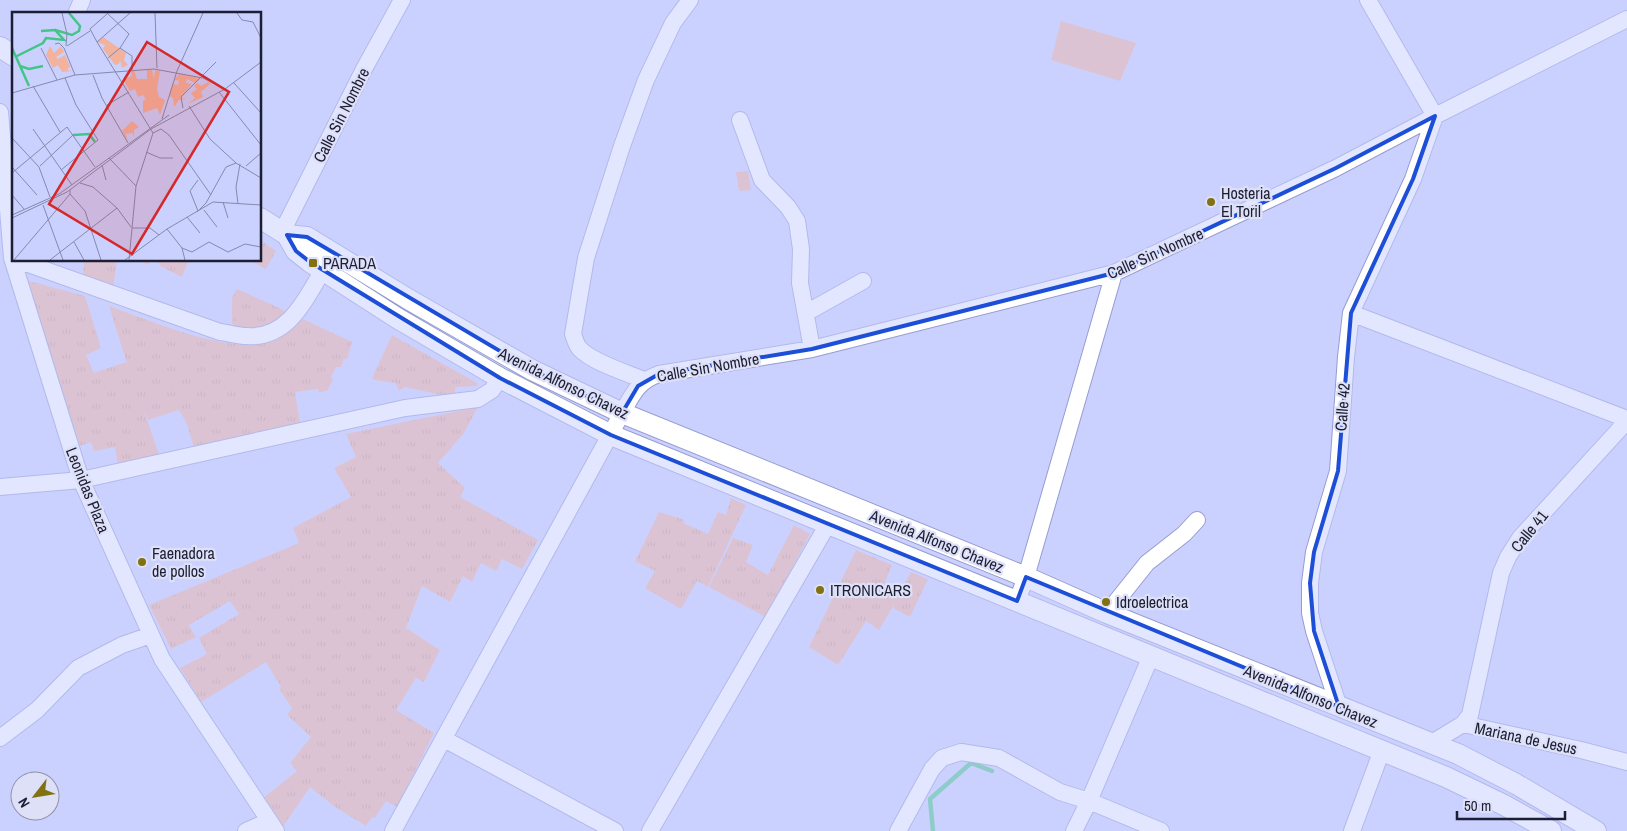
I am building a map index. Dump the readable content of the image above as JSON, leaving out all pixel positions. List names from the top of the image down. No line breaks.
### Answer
{"streets":{"main road":["Avenida Alfonso Chavez"],"street":["Calle Sin Nombre","Calle 42","Leonidas Plaza","Calle 41","Mariana de Jesus"]},"crossings":[["Calle Sin Nombre","Avenida Alfonso Chavez"],["Calle Sin Nombre","Calle 42"],["Avenida Alfonso Chavez","Calle 42"],["Avenida Alfonso Chavez","Mariana de Jesus"],["Calle 41","Mariana de Jesus"]],"places":{"other":["Hosteria El Toril","Faenadora de pollos","ITRONICARS","Idroelectrica"],"transit":["PARADA"]},"scale_bar":"50 m","north":"bottom left"}
